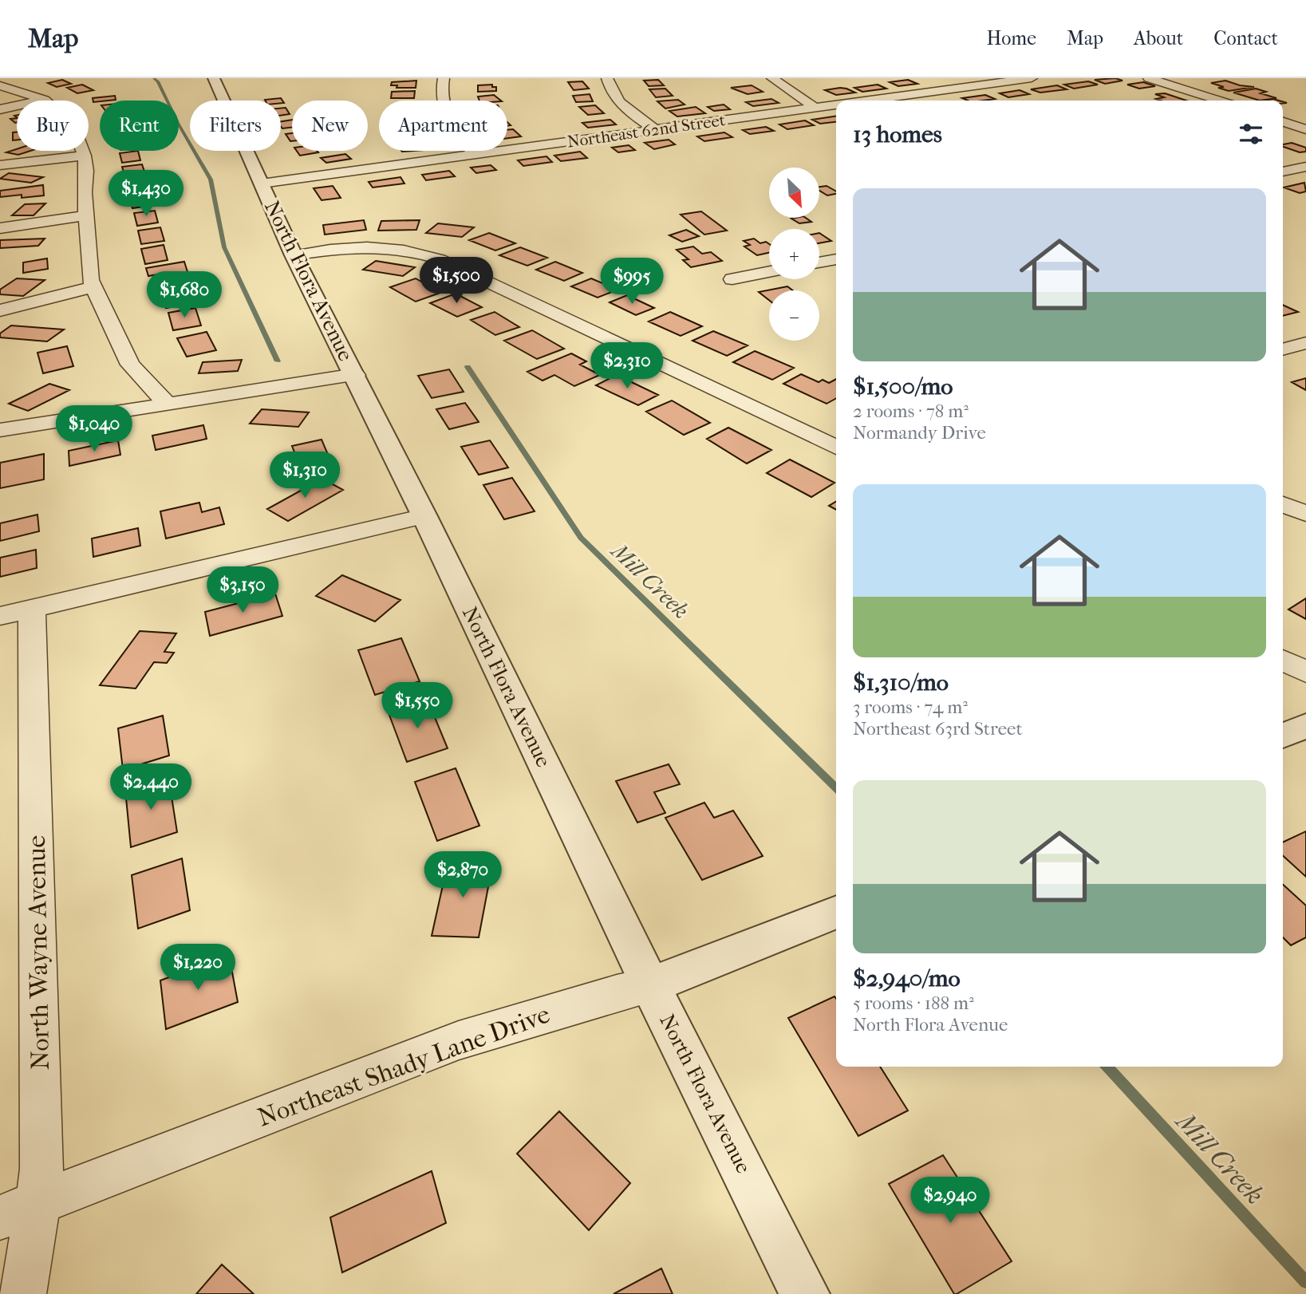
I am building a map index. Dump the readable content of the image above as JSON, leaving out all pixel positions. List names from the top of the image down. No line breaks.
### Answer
{"streets":{"street":["Northeast 62nd Street","North Flora Avenue","North Wayne Avenue","Northeast Shady Lane Drive"]},"crossings":[["Northeast 62nd Street","North Flora Avenue"],["North Flora Avenue","Northeast Shady Lane Drive"],["North Wayne Avenue","Northeast Shady Lane Drive"]],"water":["Mill Creek"],"north":"bottom right","page":{"header":"Map","nav":["Home","Map","About","Contact"],"chip":["Buy","Rent","Filters","New","Apartment"],"heading":"13 homes","map_buttons":["+","−"],"list":[{"name":"$1,500/mo","note":"2 rooms · 78 m² · Normandy Drive"},{"name":"$1,310/mo","note":"3 rooms · 74 m² · Northeast 63rd Street"},{"name":"$2,940/mo","note":"5 rooms · 188 m² · North Flora Avenue"}],"price":["$1,430","$1,500","$995","$1,680","$2,310","$1,040","$1,310","$3,150","$1,550","$2,440","$2,870","$1,220","$2,940"]}}
